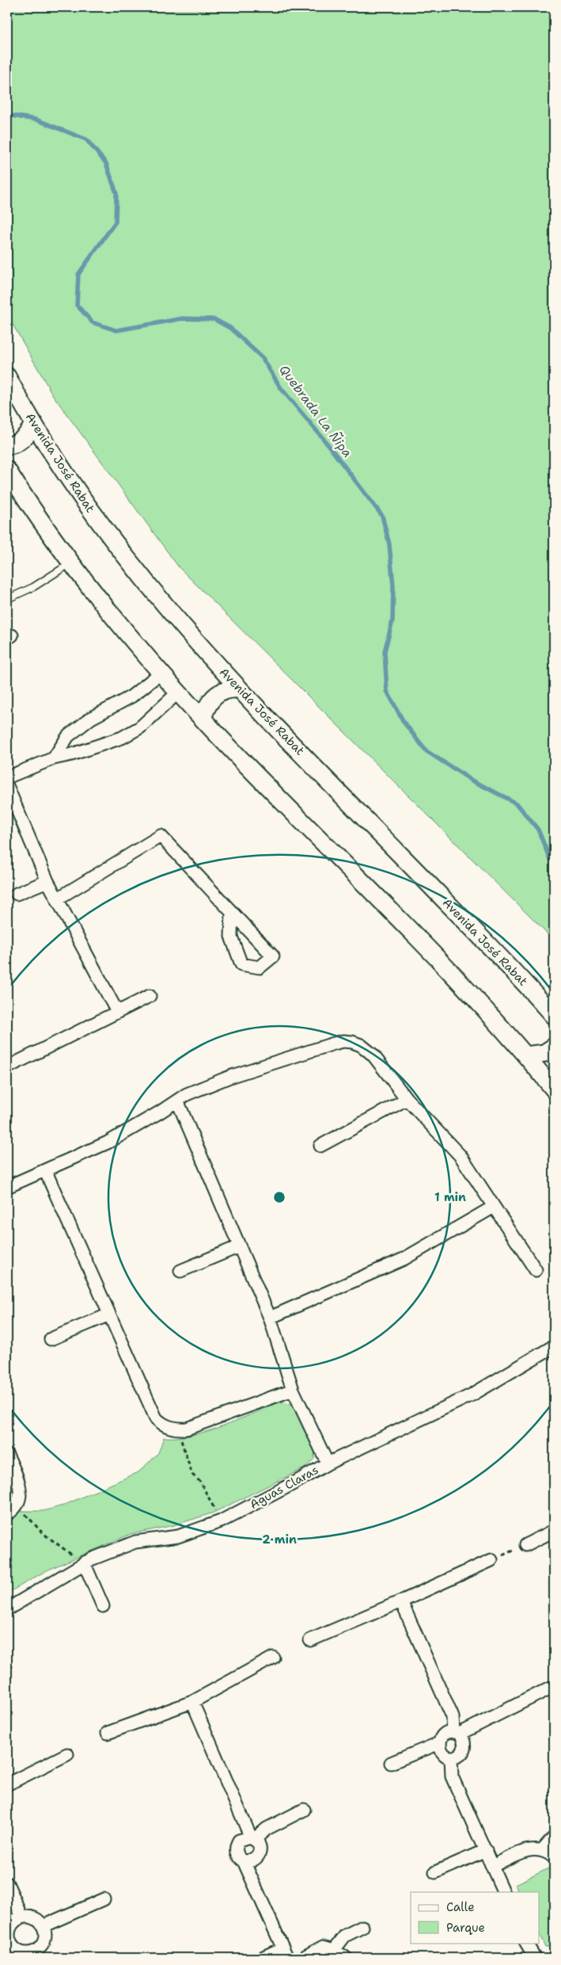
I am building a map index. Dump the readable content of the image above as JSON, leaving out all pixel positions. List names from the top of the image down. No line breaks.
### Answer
{"streets":{"street":["Avenida José Rabat","Aguas Claras"]},"water":["Quebrada La Ñipa"],"legend":["Calle","Parque"],"rings":["1 min","2 min"]}
